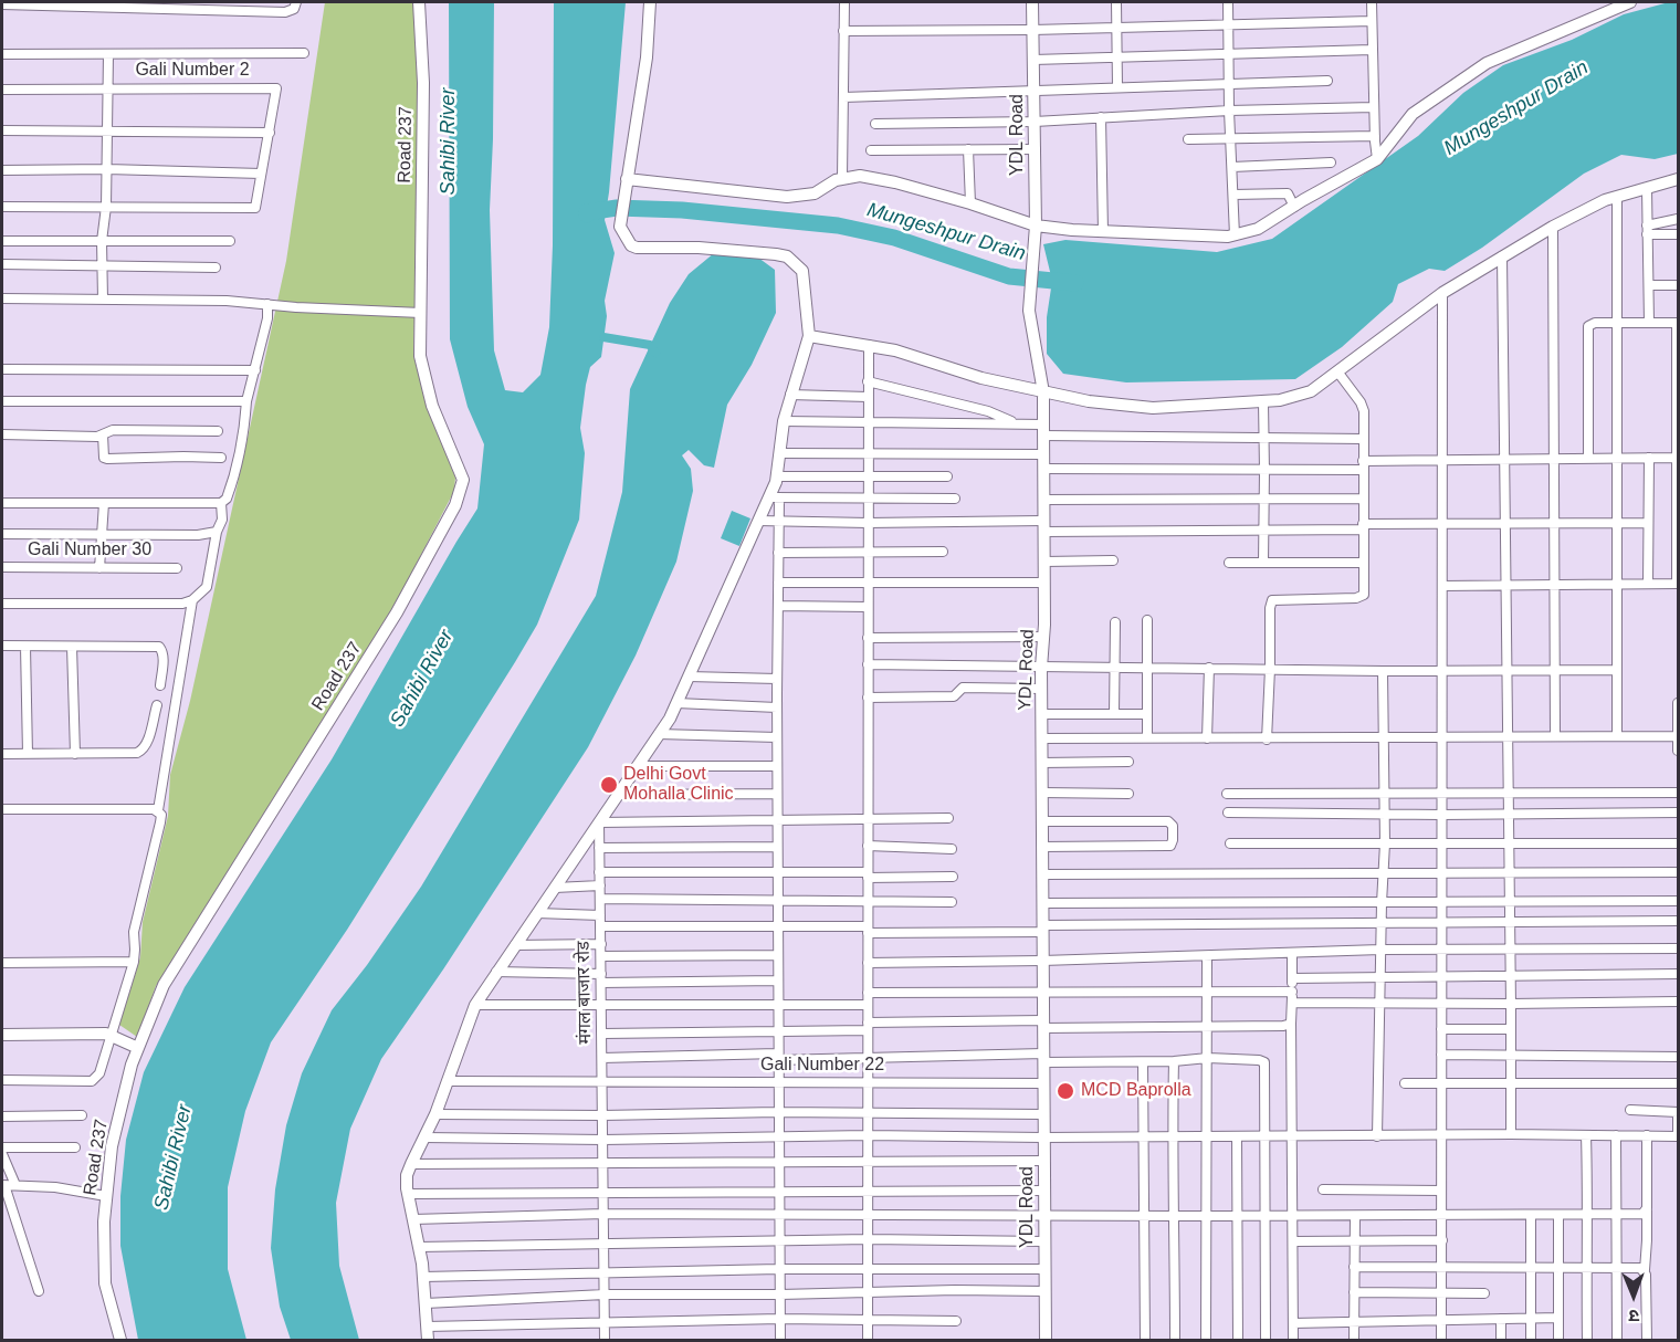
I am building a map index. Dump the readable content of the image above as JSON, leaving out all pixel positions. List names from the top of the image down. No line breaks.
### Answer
{"streets":{"street":["Gali Number 2","YDL Road","Road 237","Gali Number 30","मंगल बाजार रोड","Gali Number 22"]},"crossings":[["YDL Road","Gali Number 22"],["मंगल बाजार रोड","Gali Number 22"]],"water":["Mungeshpur Drain","Sahibi River"],"places":["Delhi Govt Mohalla Clinic","MCD Baprolla"],"north":"bottom"}
